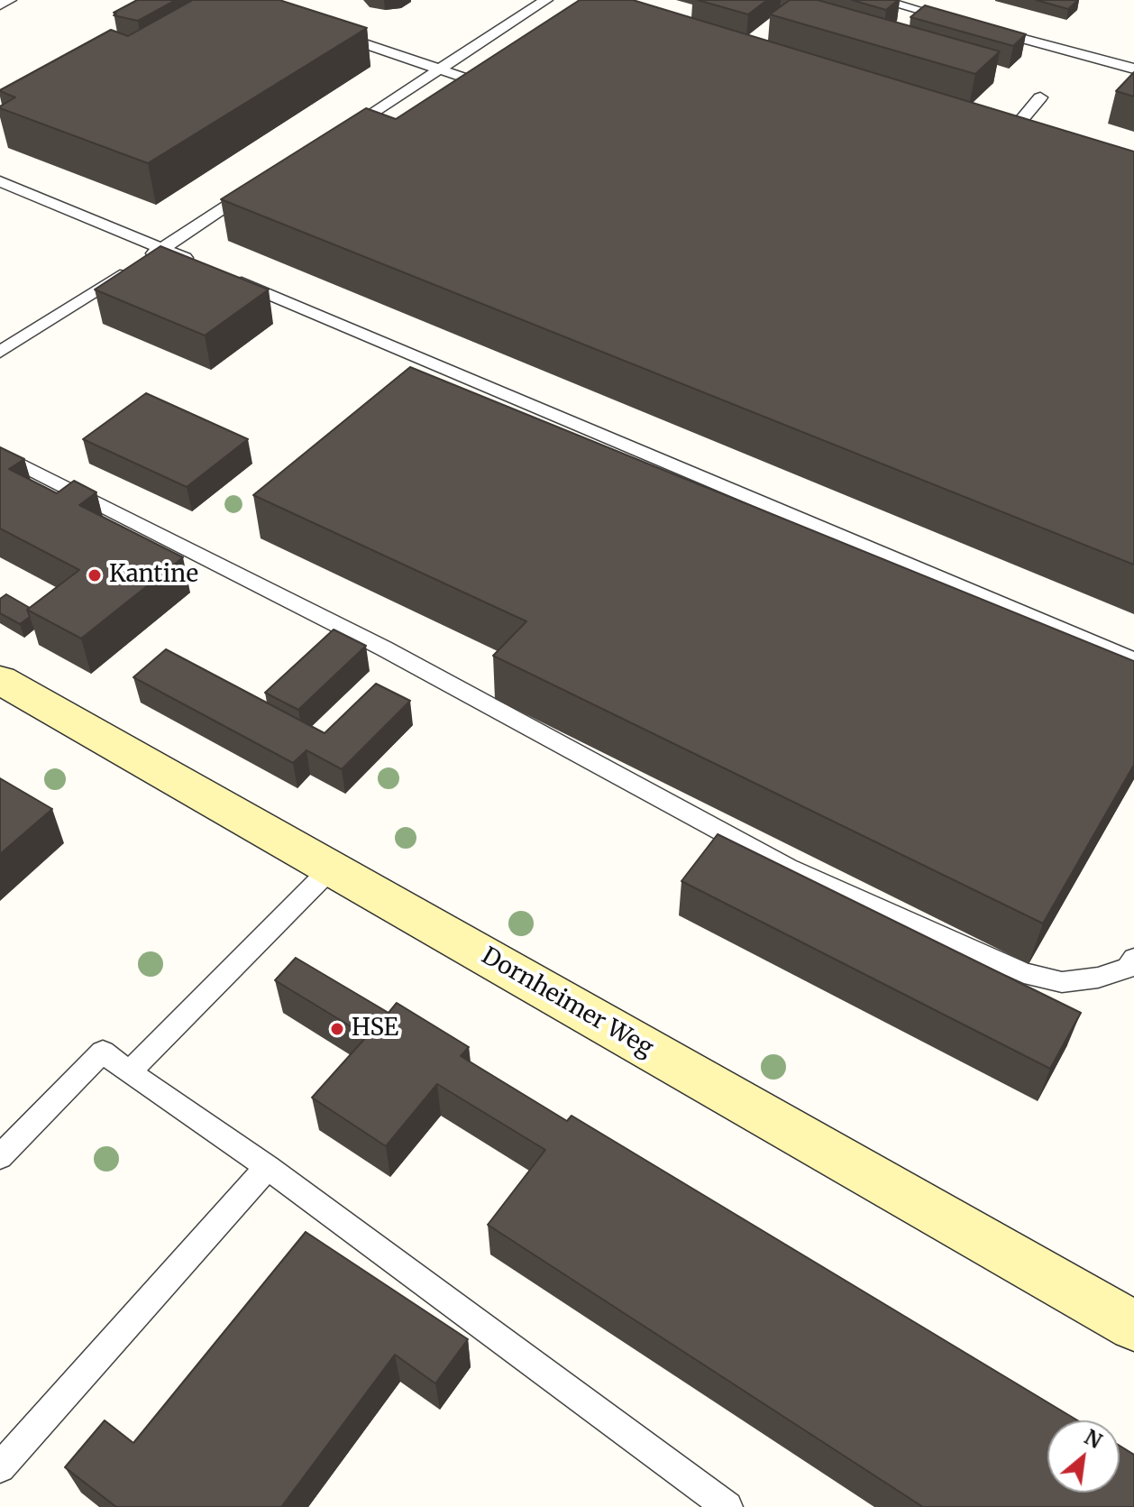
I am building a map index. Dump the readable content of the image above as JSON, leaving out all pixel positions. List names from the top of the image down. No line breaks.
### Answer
{"streets":{"main road":["Dornheimer Weg"]},"places":["Kantine","HSE"],"north":"top right"}
